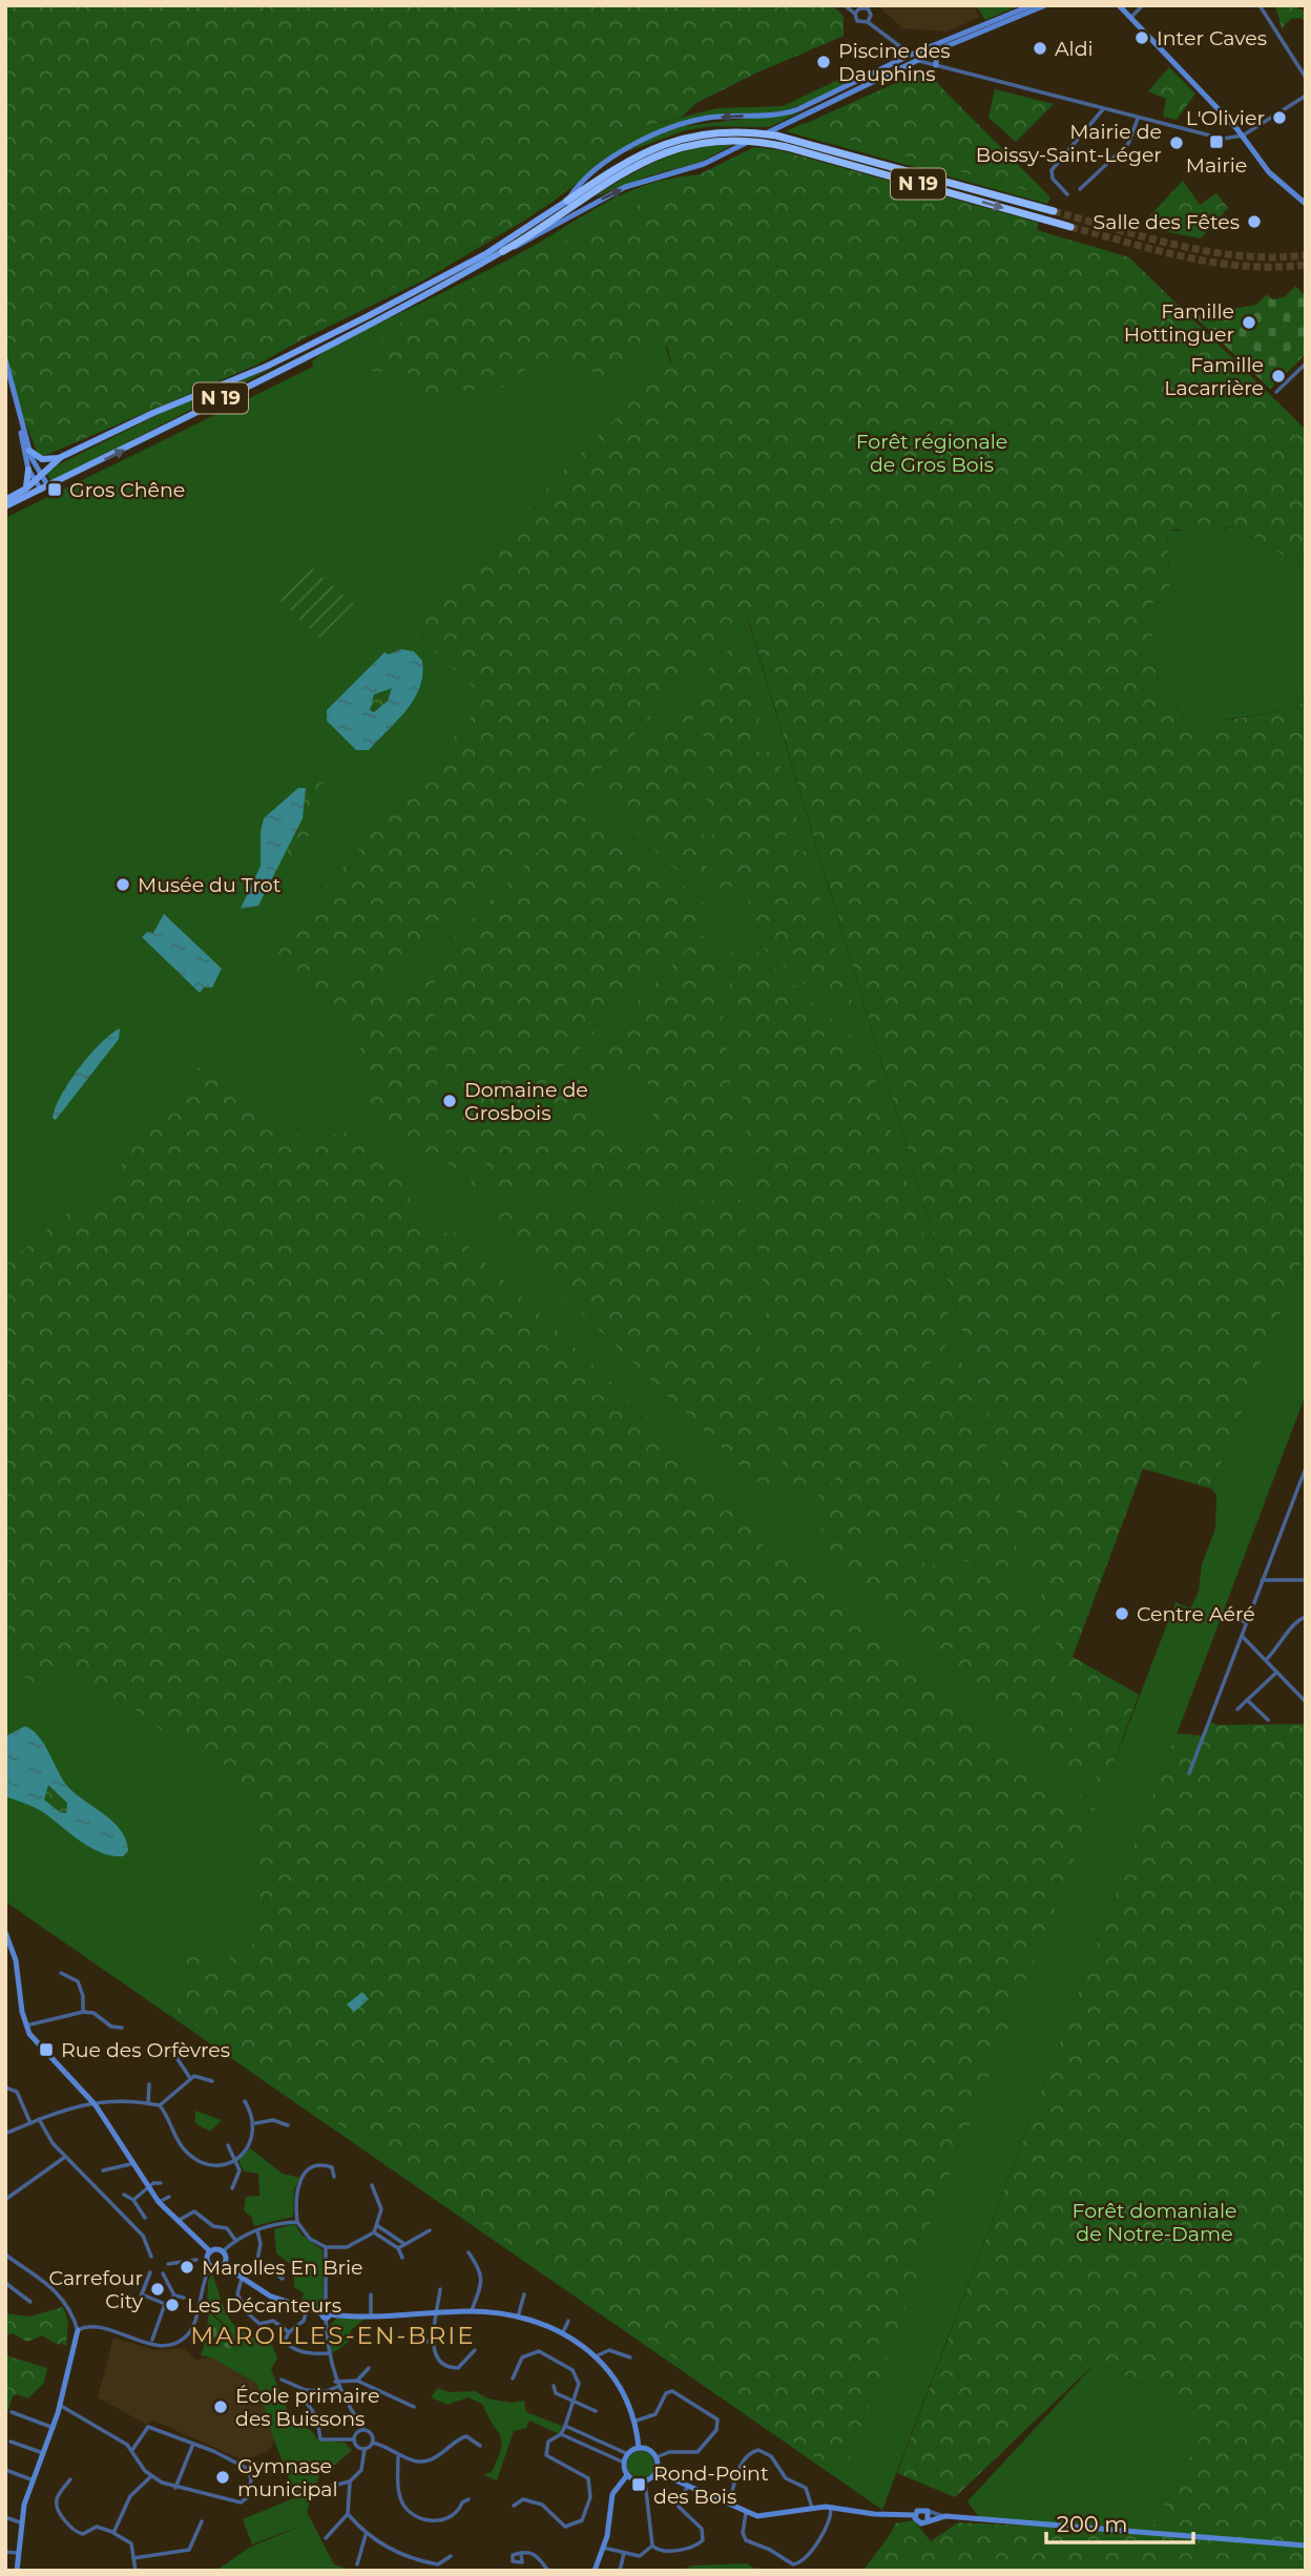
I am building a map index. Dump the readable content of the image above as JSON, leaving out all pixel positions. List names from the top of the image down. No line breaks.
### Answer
{"streets":{"highway":["N 19"]},"districts":["MAROLLES-EN-BRIE"],"parks":["Forêt régionale de Gros Bois","Forêt domaniale de Notre-Dame"],"places":{"other":["Inter Caves","Aldi","Piscine des Dauphins","L'Olivier","Mairie de Boissy-Saint-Léger","Salle des Fêtes","Famille Hottinguer","Famille Lacarrière","Musée du Trot","Domaine de Grosbois","Centre Aéré","Marolles En Brie","Carrefour City","Les Décanteurs","École primaire des Buissons","Gymnase municipal"],"transit":["Mairie","Gros Chêne","Rue des Orfèvres","Rond-Point des Bois"]},"scale_bar":"200 m"}
